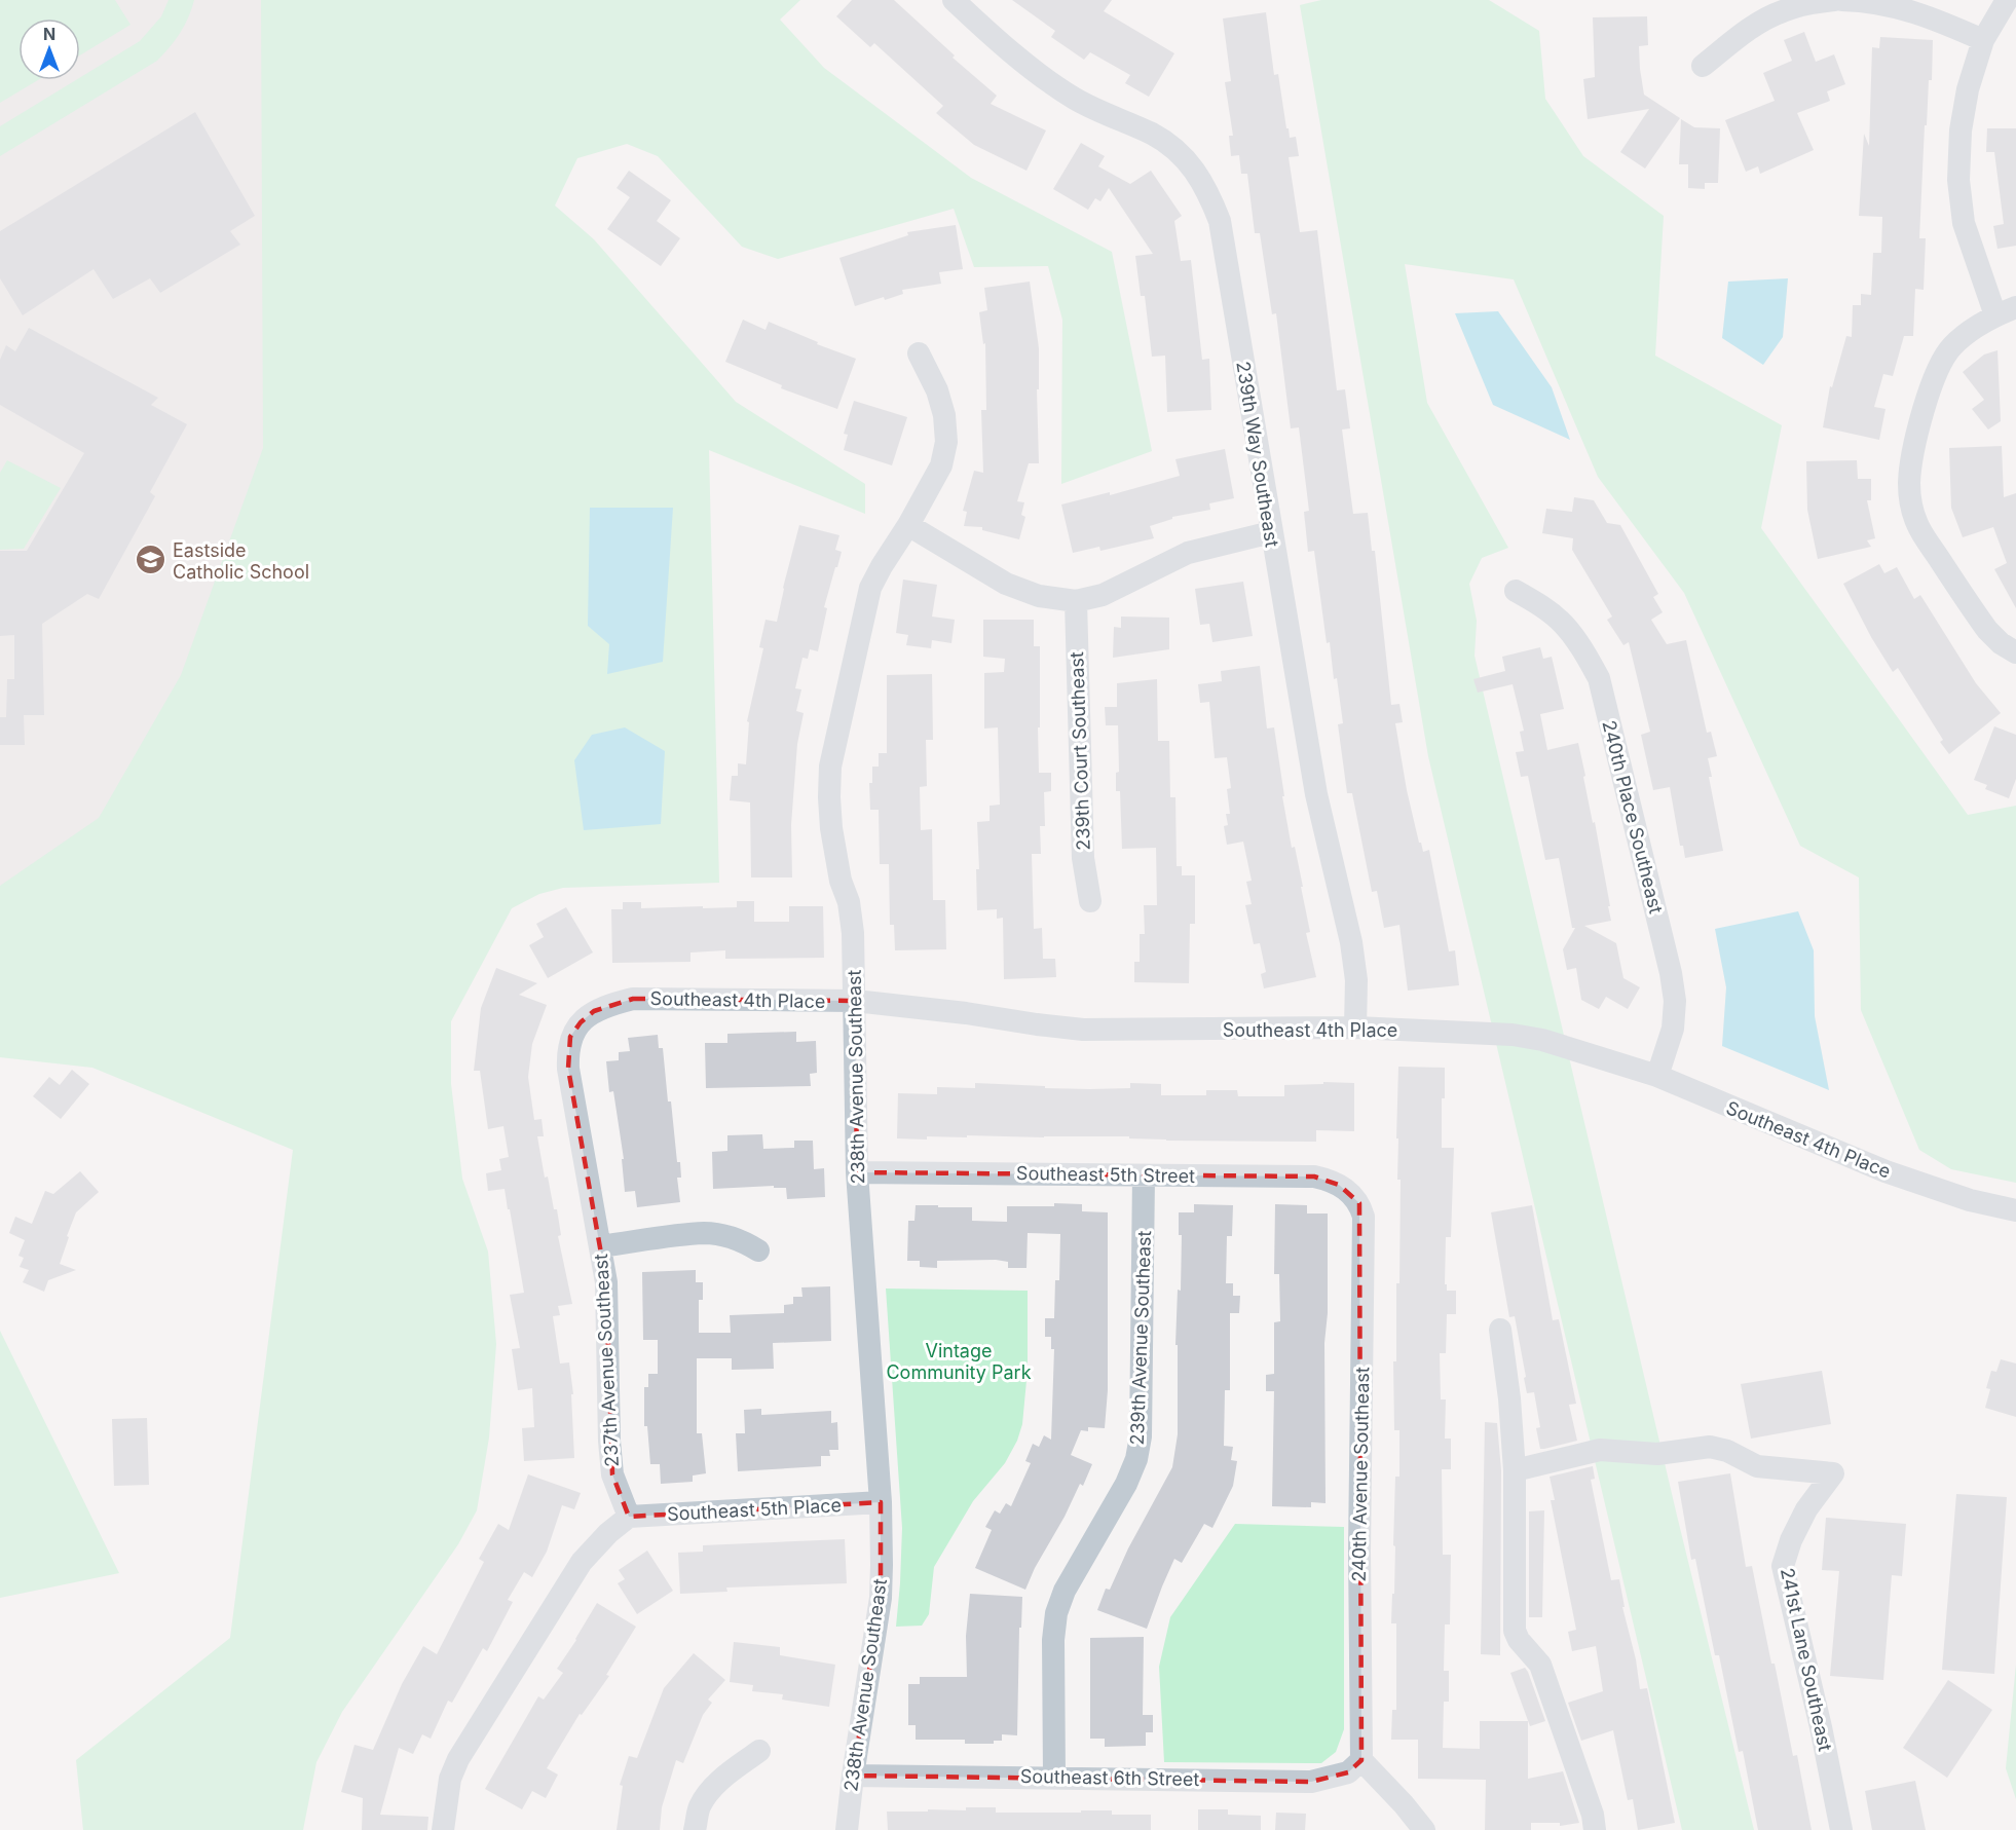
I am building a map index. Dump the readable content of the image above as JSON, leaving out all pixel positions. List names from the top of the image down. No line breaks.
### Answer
{"streets":{"street":["239th Way Southeast","239th Court Southeast","240th Place Southeast","Southeast 4th Place","238th Avenue Southeast","Southeast 5th Street","239th Avenue Southeast","237th Avenue Southeast","240th Avenue Southeast","Southeast 5th Place","241st Lane Southeast","Southeast 6th Street"]},"crossings":[["239th Way Southeast","Southeast 4th Place"],["240th Place Southeast","Southeast 4th Place"],["Southeast 4th Place","238th Avenue Southeast"],["Southeast 4th Place","237th Avenue Southeast"],["238th Avenue Southeast","Southeast 5th Street"],["238th Avenue Southeast","Southeast 5th Place"],["238th Avenue Southeast","Southeast 6th Street"],["Southeast 5th Street","239th Avenue Southeast"],["Southeast 5th Street","240th Avenue Southeast"],["239th Avenue Southeast","Southeast 6th Street"],["237th Avenue Southeast","Southeast 5th Place"],["240th Avenue Southeast","Southeast 6th Street"]],"parks":["Vintage Community Park"],"places":{"school or university":["Eastside Catholic School"]},"north":"top"}
